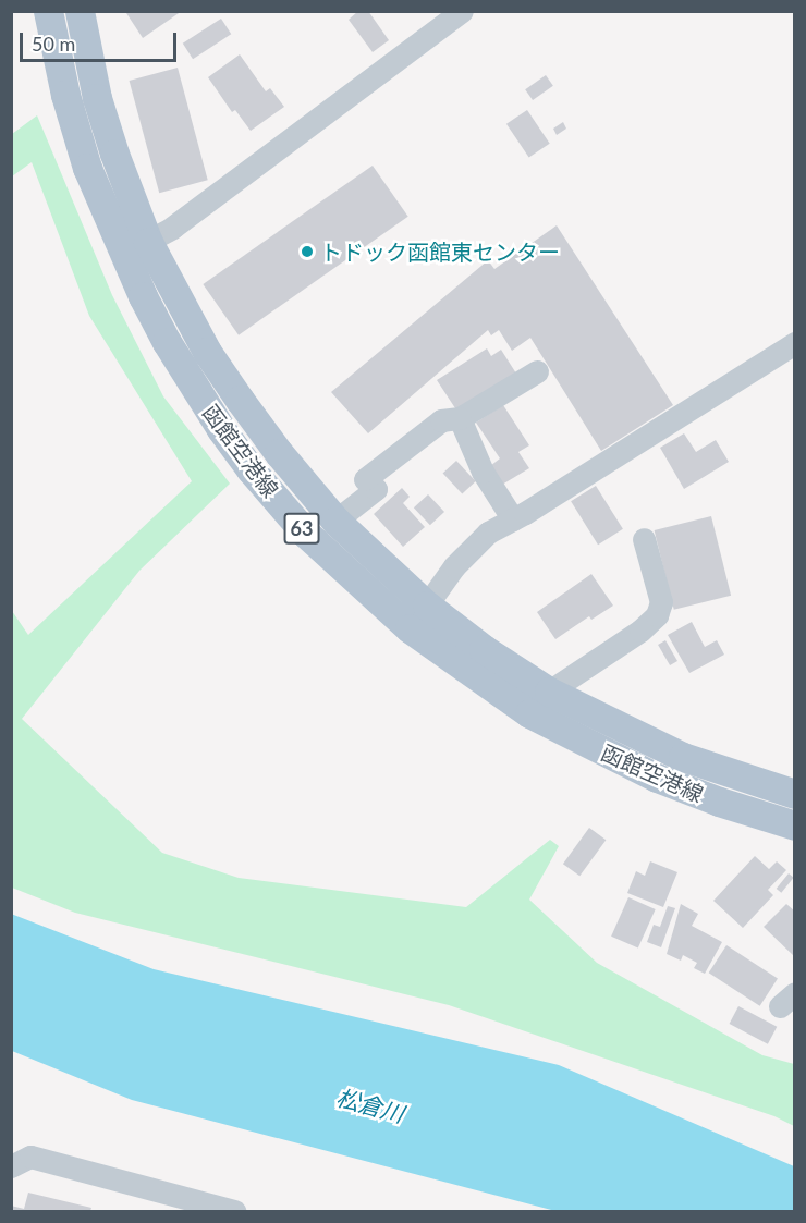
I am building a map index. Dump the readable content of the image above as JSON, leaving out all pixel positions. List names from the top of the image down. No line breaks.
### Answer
{"streets":{"main road":["函館空港線","63"]},"water":["松倉川"],"places":["トドック函館東センター"],"scale_bar":"50 m"}
